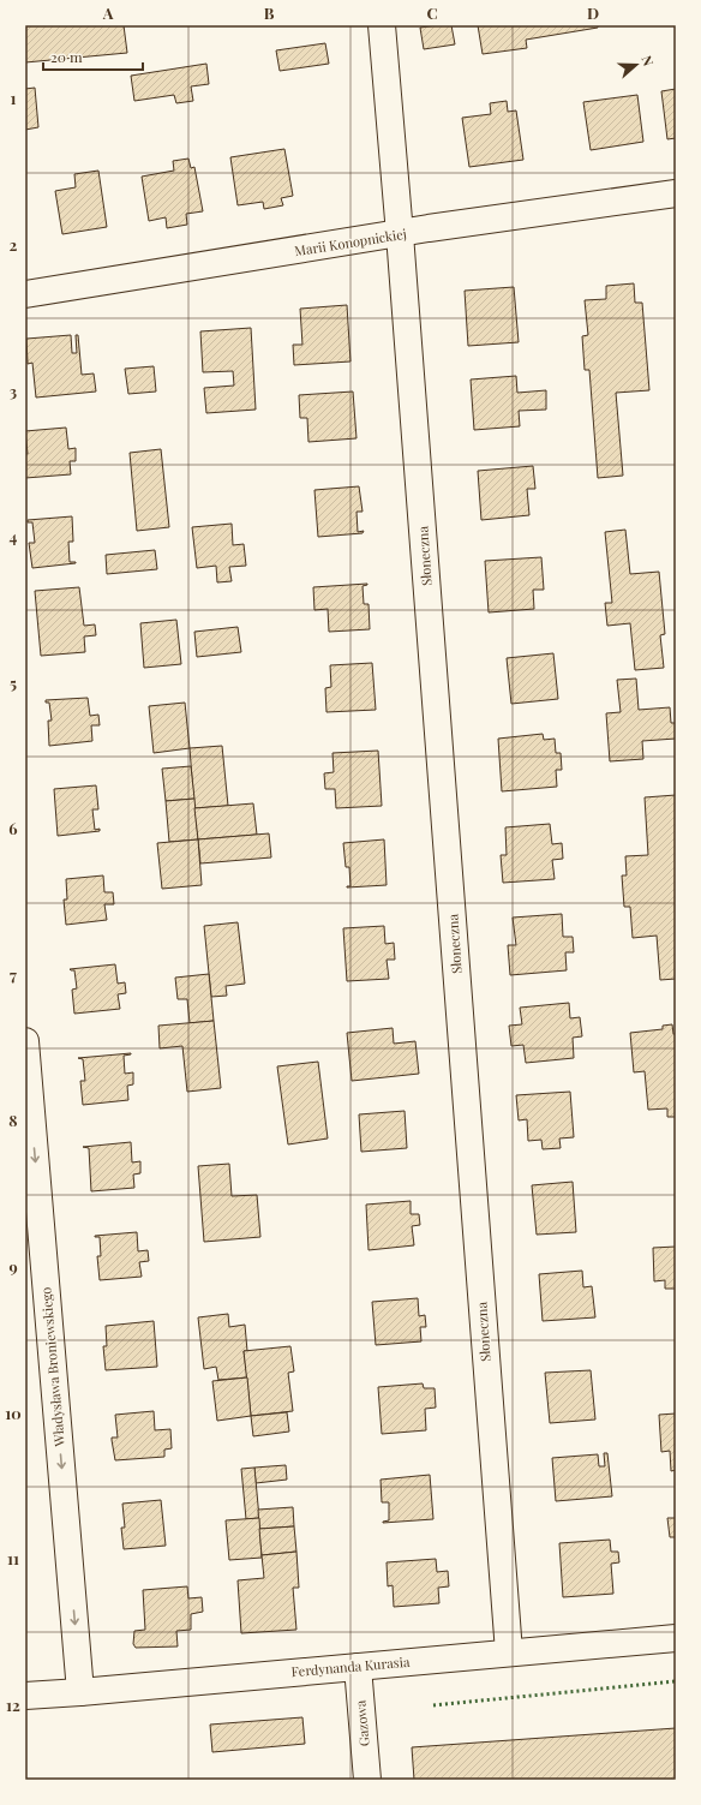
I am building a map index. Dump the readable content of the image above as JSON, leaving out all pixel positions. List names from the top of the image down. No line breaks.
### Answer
{"streets":{"street":["Marii Konopnickiej","Słoneczna","Władysława Broniewskiego","Ferdynanda Kurasia","Gazowa"]},"crossings":[["Marii Konopnickiej","Słoneczna"],["Słoneczna","Ferdynanda Kurasia"],["Władysława Broniewskiego","Ferdynanda Kurasia"],["Ferdynanda Kurasia","Gazowa"]],"one_way":["Władysława Broniewskiego"],"scale_bar":"20 m","north":"right","grid":{"columns":["A","B","C","D"],"rows":["1","2","3","4","5","6","7","8","9","10","11","12"]}}
